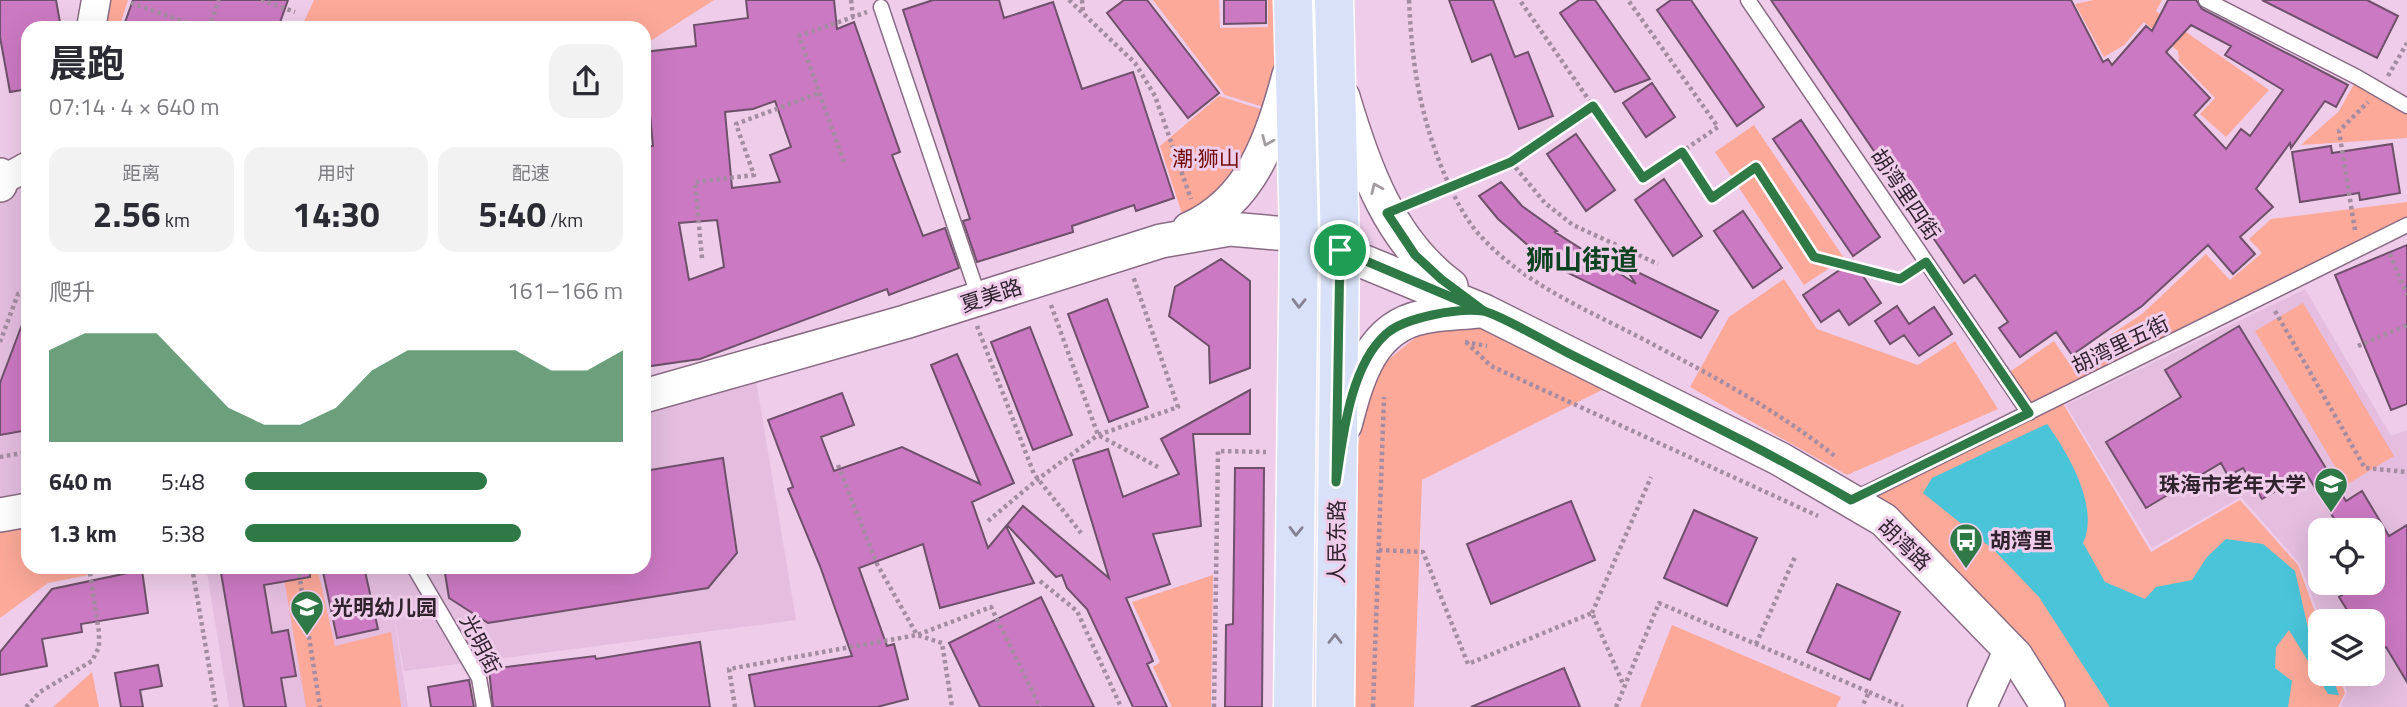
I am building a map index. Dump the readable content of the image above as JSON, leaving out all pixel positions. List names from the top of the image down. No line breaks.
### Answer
{"streets":{"main road":["人民东路"],"street":["夏美路","胡湾路"],"lane":["胡湾里四街","胡湾里五街","光明街"]},"crossings":[["胡湾里四街","胡湾里五街"],["夏美路","人民东路"],["夏美路","胡湾路"],["胡湾里五街","胡湾路"],["人民东路","胡湾路"]],"districts":["狮山街道"],"parks":["潮·狮山"],"places":{"school or university":["珠海市老年大学","光明幼儿园"],"bus stop":["胡湾里"]},"page":{"heading":["晨跑","07:14 · 4 × 640 m"],"stats":[["距离","2.56 km"],["用时","14:30"],["配速","5:40 /km"]],"chart":["爬升","161–166 m"],"list":[{"name":"640 m","note":"5:48"},{"name":"1.3 km","note":"5:38"}]}}
